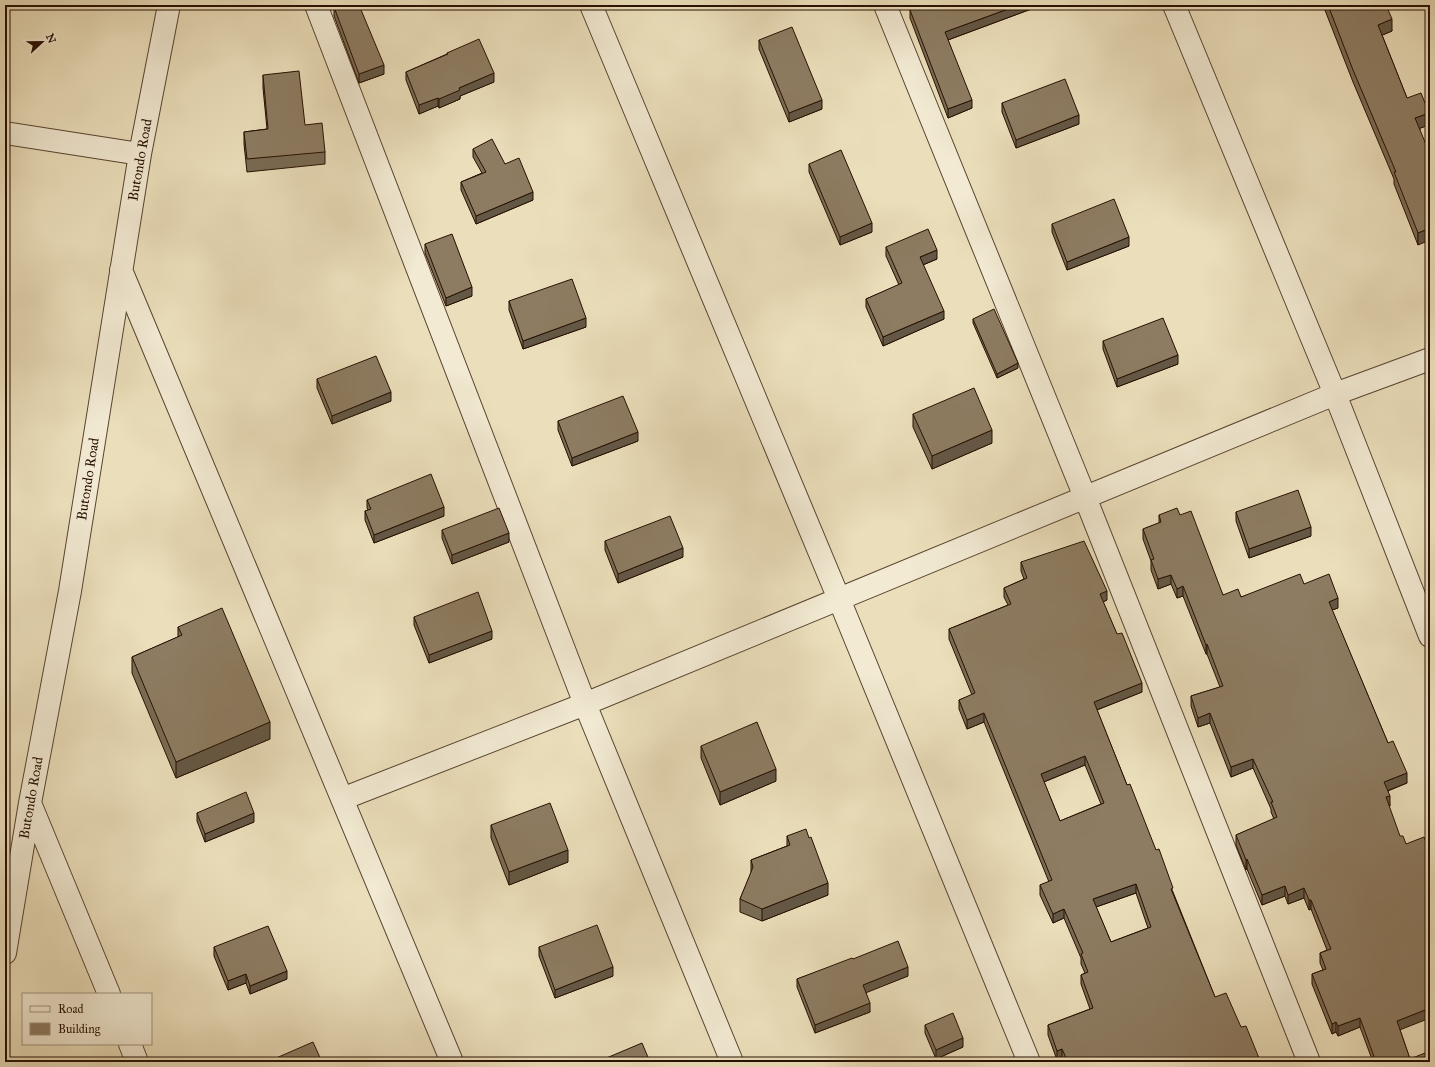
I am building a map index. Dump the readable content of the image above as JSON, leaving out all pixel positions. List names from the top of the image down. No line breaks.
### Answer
{"streets":{"street":["Butondo Road"]},"legend":["Road","Building"],"north":"right"}
